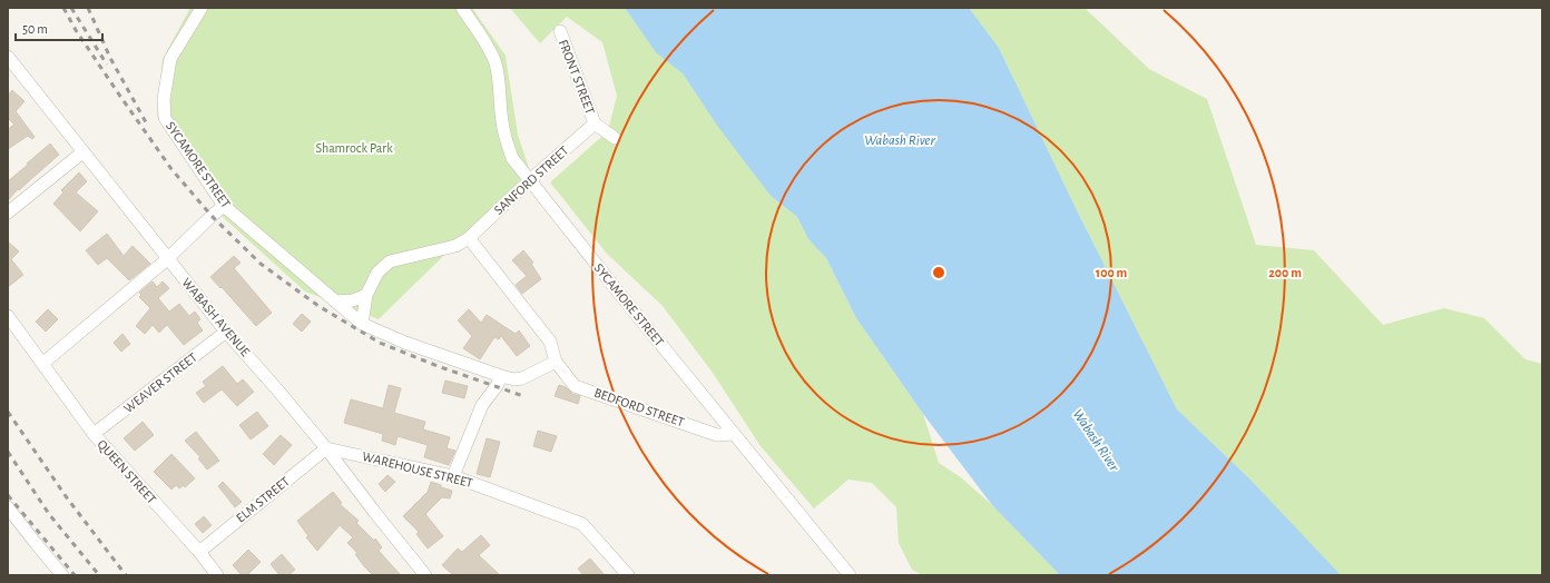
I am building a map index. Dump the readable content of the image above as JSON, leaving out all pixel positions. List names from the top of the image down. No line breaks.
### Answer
{"streets":{"street":["FRONT STREET","SYCAMORE STREET","SANFORD STREET","WABASH AVENUE","WEAVER STREET","BEDFORD STREET","WAREHOUSE STREET","QUEEN STREET","ELM STREET"]},"crossings":[["FRONT STREET","SANFORD STREET"],["SYCAMORE STREET","SANFORD STREET"],["SYCAMORE STREET","BEDFORD STREET"],["SANFORD STREET","BEDFORD STREET"],["WABASH AVENUE","WEAVER STREET"],["WABASH AVENUE","WAREHOUSE STREET"],["WABASH AVENUE","ELM STREET"],["WEAVER STREET","QUEEN STREET"],["WAREHOUSE STREET","ELM STREET"],["QUEEN STREET","ELM STREET"]],"water":["Wabash River"],"parks":["Shamrock Park"],"scale_bar":"50 m","rings":["100 m","200 m"]}
